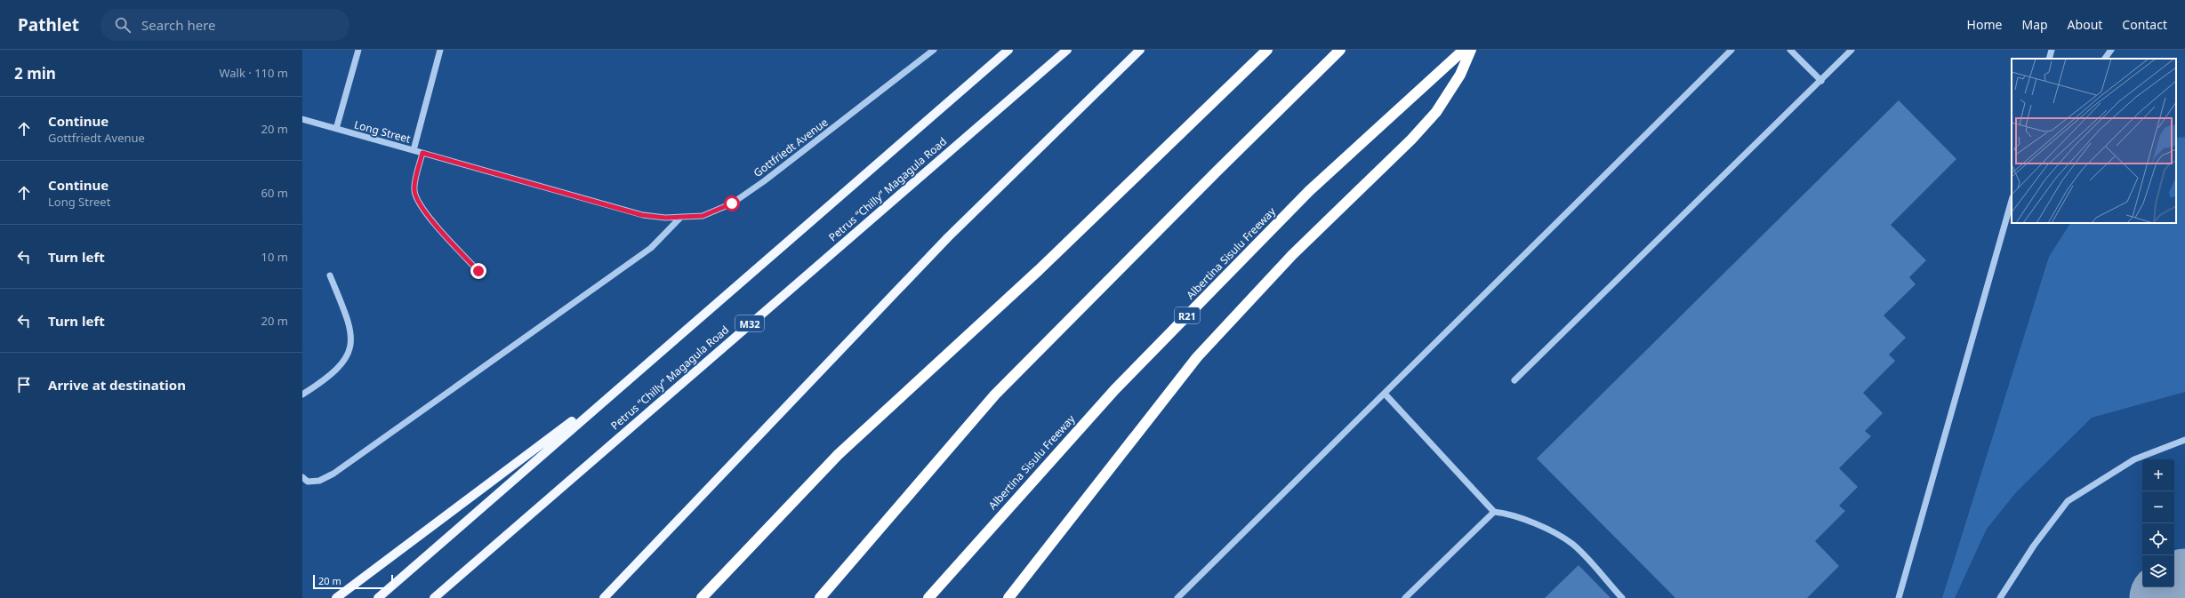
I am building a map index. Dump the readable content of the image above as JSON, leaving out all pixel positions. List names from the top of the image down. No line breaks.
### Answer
{"streets":{"highway":["Albertina Sisulu Freeway","R21"],"main road":["Petrus “Chilly” Magagula Road","M32"],"street":["Long Street","Gottfriedt Avenue"]},"crossings":[["Long Street","Gottfriedt Avenue"]],"scale_bar":"20 m","page":{"header":"Pathlet","search":"Search here","nav":["Home","Map","About","Contact"],"heading":["2 min","Walk · 110 m"],"list":[["Continue","Gottfriedt Avenue","20 m"],["Continue","Long Street","60 m"],["Turn left","10 m"],["Turn left","20 m"],"Arrive at destination"],"map_buttons":["+","−"],"scale":"20 m"}}
